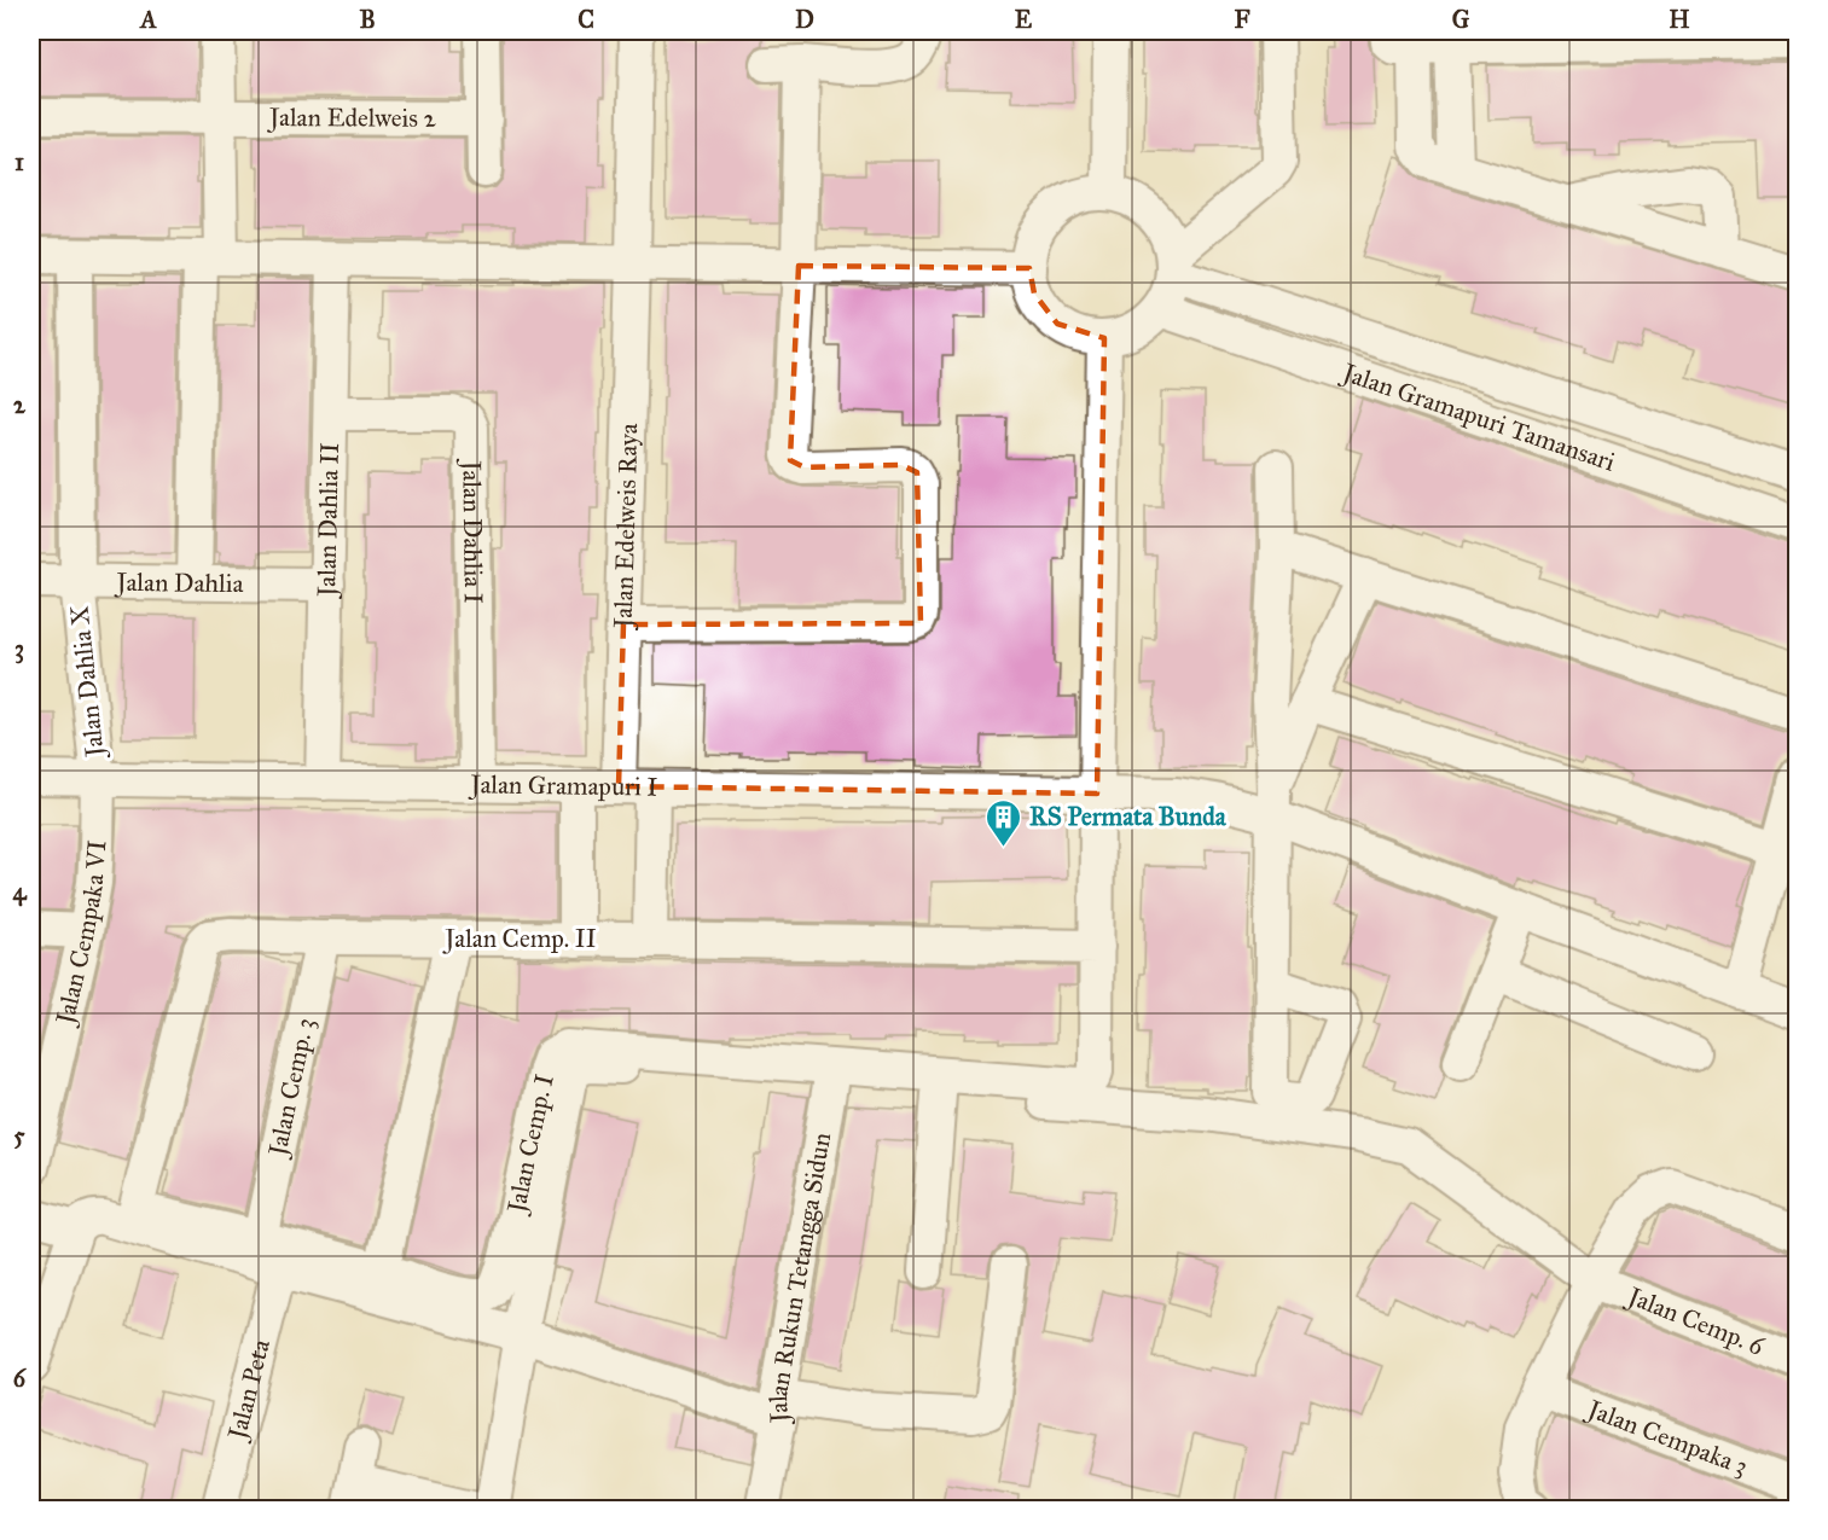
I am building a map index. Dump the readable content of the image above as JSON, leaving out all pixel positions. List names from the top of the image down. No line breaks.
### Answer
{"streets":{"street":["Jalan Edelweis 2","Jalan Gramapuri Tamansari","Jalan Dahlia II","Jalan Edelweis Raya","Jalan Dahlia I","Jalan Dahlia","Jalan Dahlia X","Jalan Gramapuri I","Jalan Cempaka VI","Jalan Cemp. II","Jalan Cemp. 3","Jalan Cemp. I","Jalan Rukun Tetangga Sidun","Jalan Cemp. 6","Jalan Peta","Jalan Cempaka 3"]},"crossings":[["Jalan Dahlia II","Jalan Dahlia I"],["Jalan Dahlia II","Jalan Dahlia"],["Jalan Dahlia II","Jalan Gramapuri I"],["Jalan Edelweis Raya","Jalan Gramapuri I"],["Jalan Dahlia I","Jalan Gramapuri I"],["Jalan Dahlia","Jalan Dahlia X"],["Jalan Dahlia X","Jalan Gramapuri I"],["Jalan Dahlia X","Jalan Cempaka VI"],["Jalan Gramapuri I","Jalan Cempaka VI"],["Jalan Cemp. II","Jalan Cemp. 3"],["Jalan Cemp. II","Jalan Cemp. I"],["Jalan Cemp. 3","Jalan Cemp. I"],["Jalan Rukun Tetangga Sidun","Jalan Cemp. 6"],["Jalan Rukun Tetangga Sidun","Jalan Peta"]],"places":{"building":["RS Permata Bunda"]},"grid":{"columns":["A","B","C","D","E","F","G","H"],"rows":["1","2","3","4","5","6"]}}
